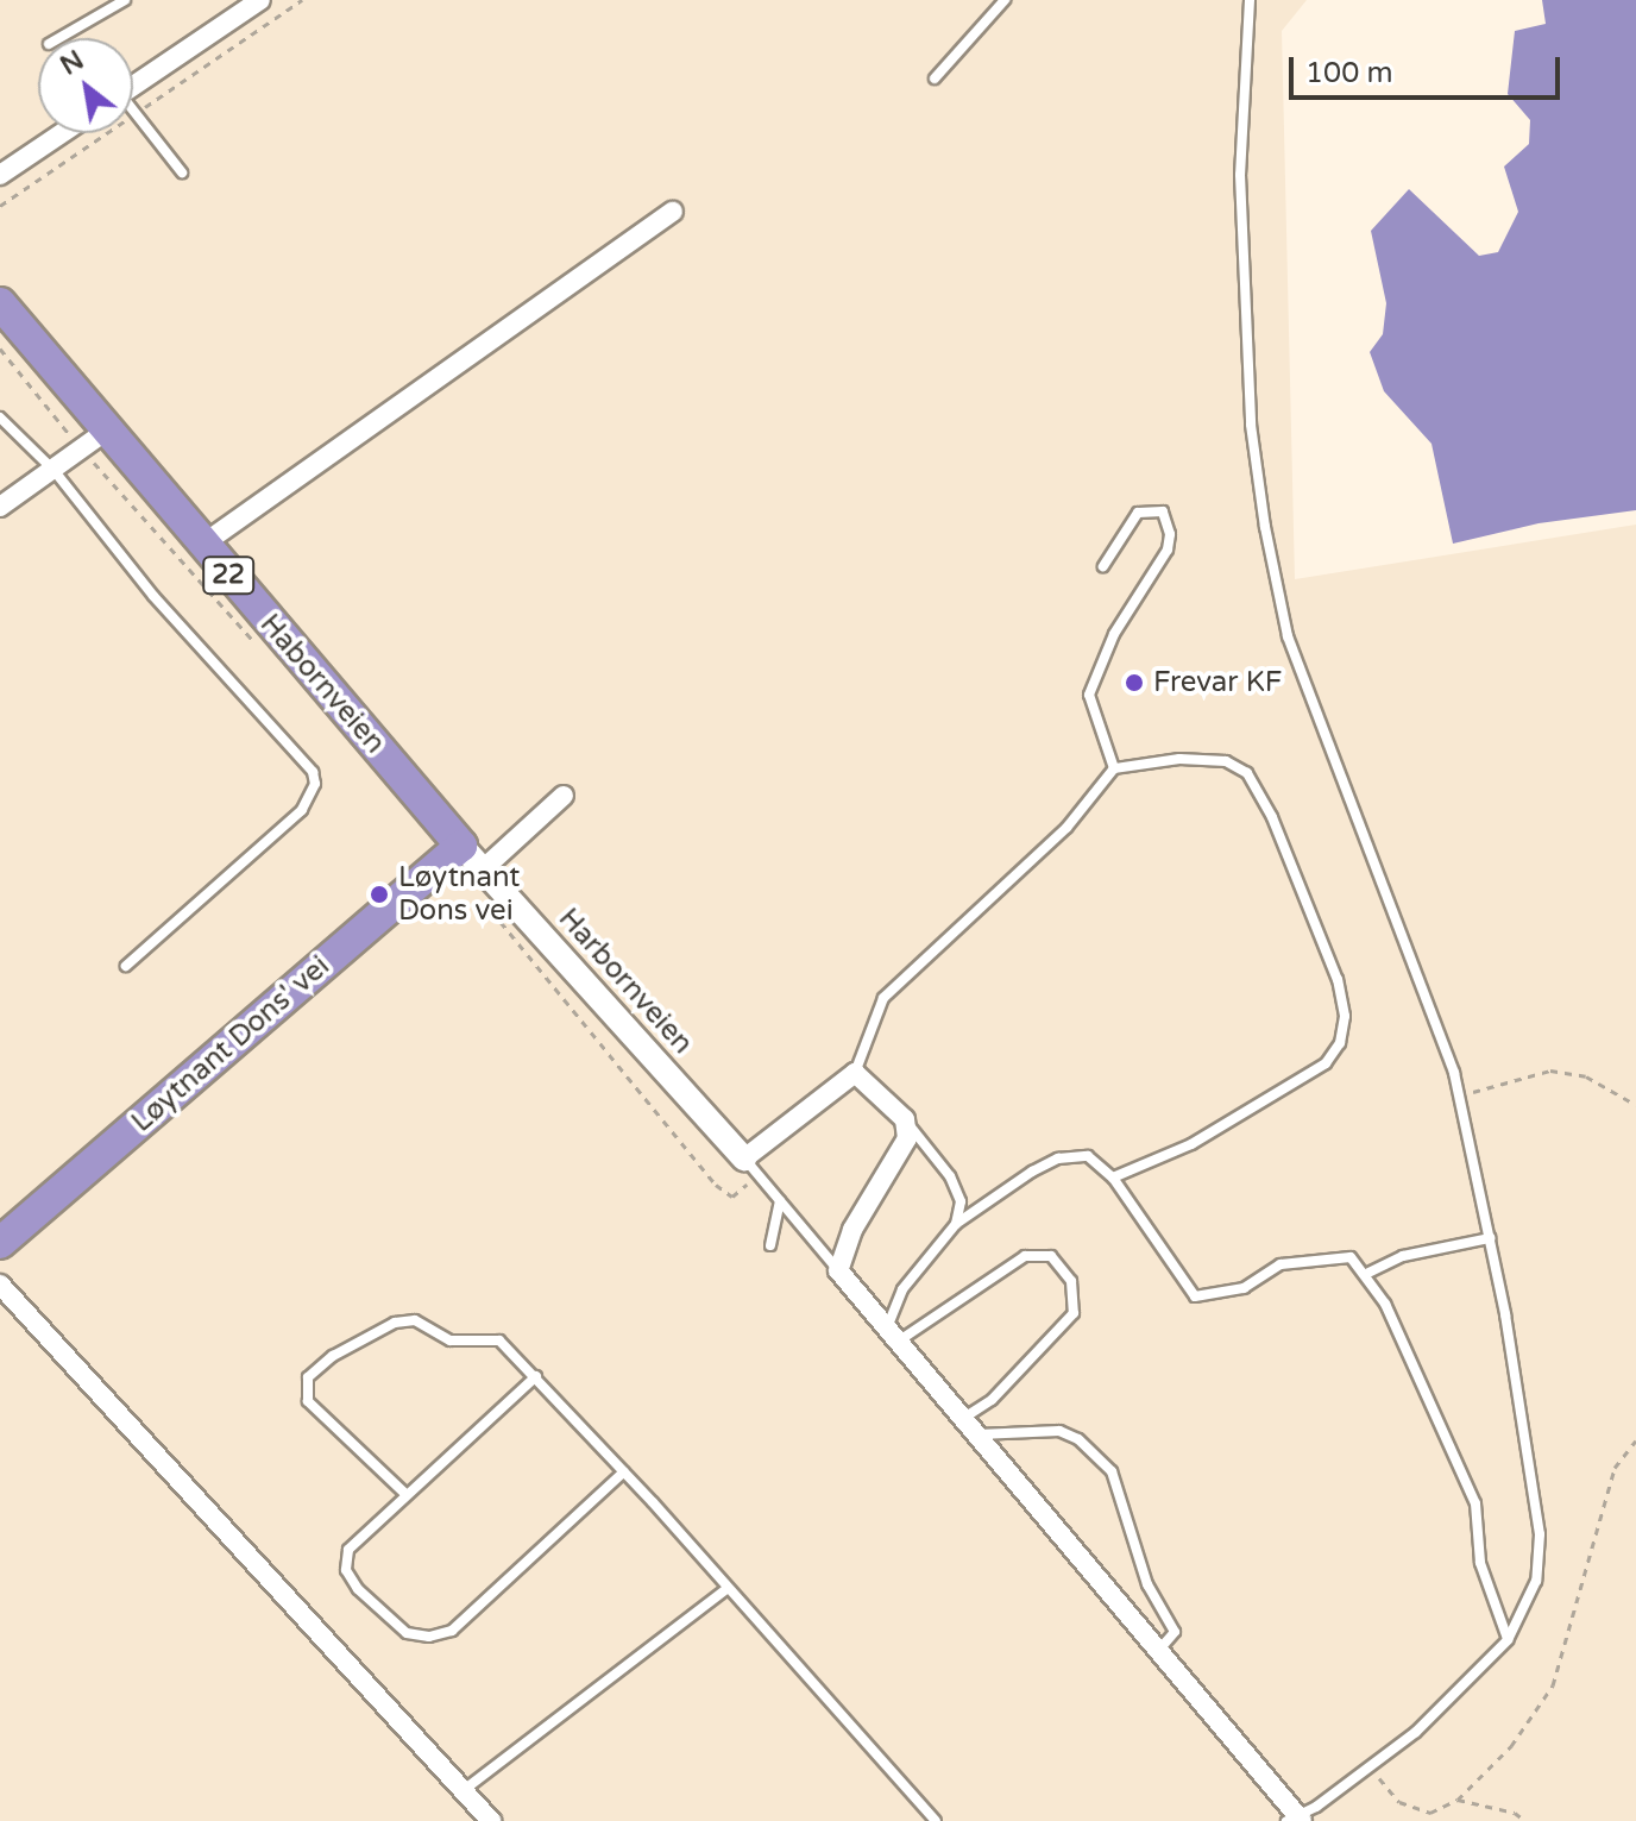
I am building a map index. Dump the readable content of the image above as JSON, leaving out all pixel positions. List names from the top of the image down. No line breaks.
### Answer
{"streets":{"highway":["22","Habornveien","Løytnant Dons' vei"],"street":["Harbornveien"]},"crossings":[["Habornveien","Harbornveien"],["Habornveien","Løytnant Dons' vei"],["Harbornveien","Løytnant Dons' vei"]],"places":["Frevar KF","Løytnant Dons vei"],"scale_bar":"100 m","north":"top left"}
